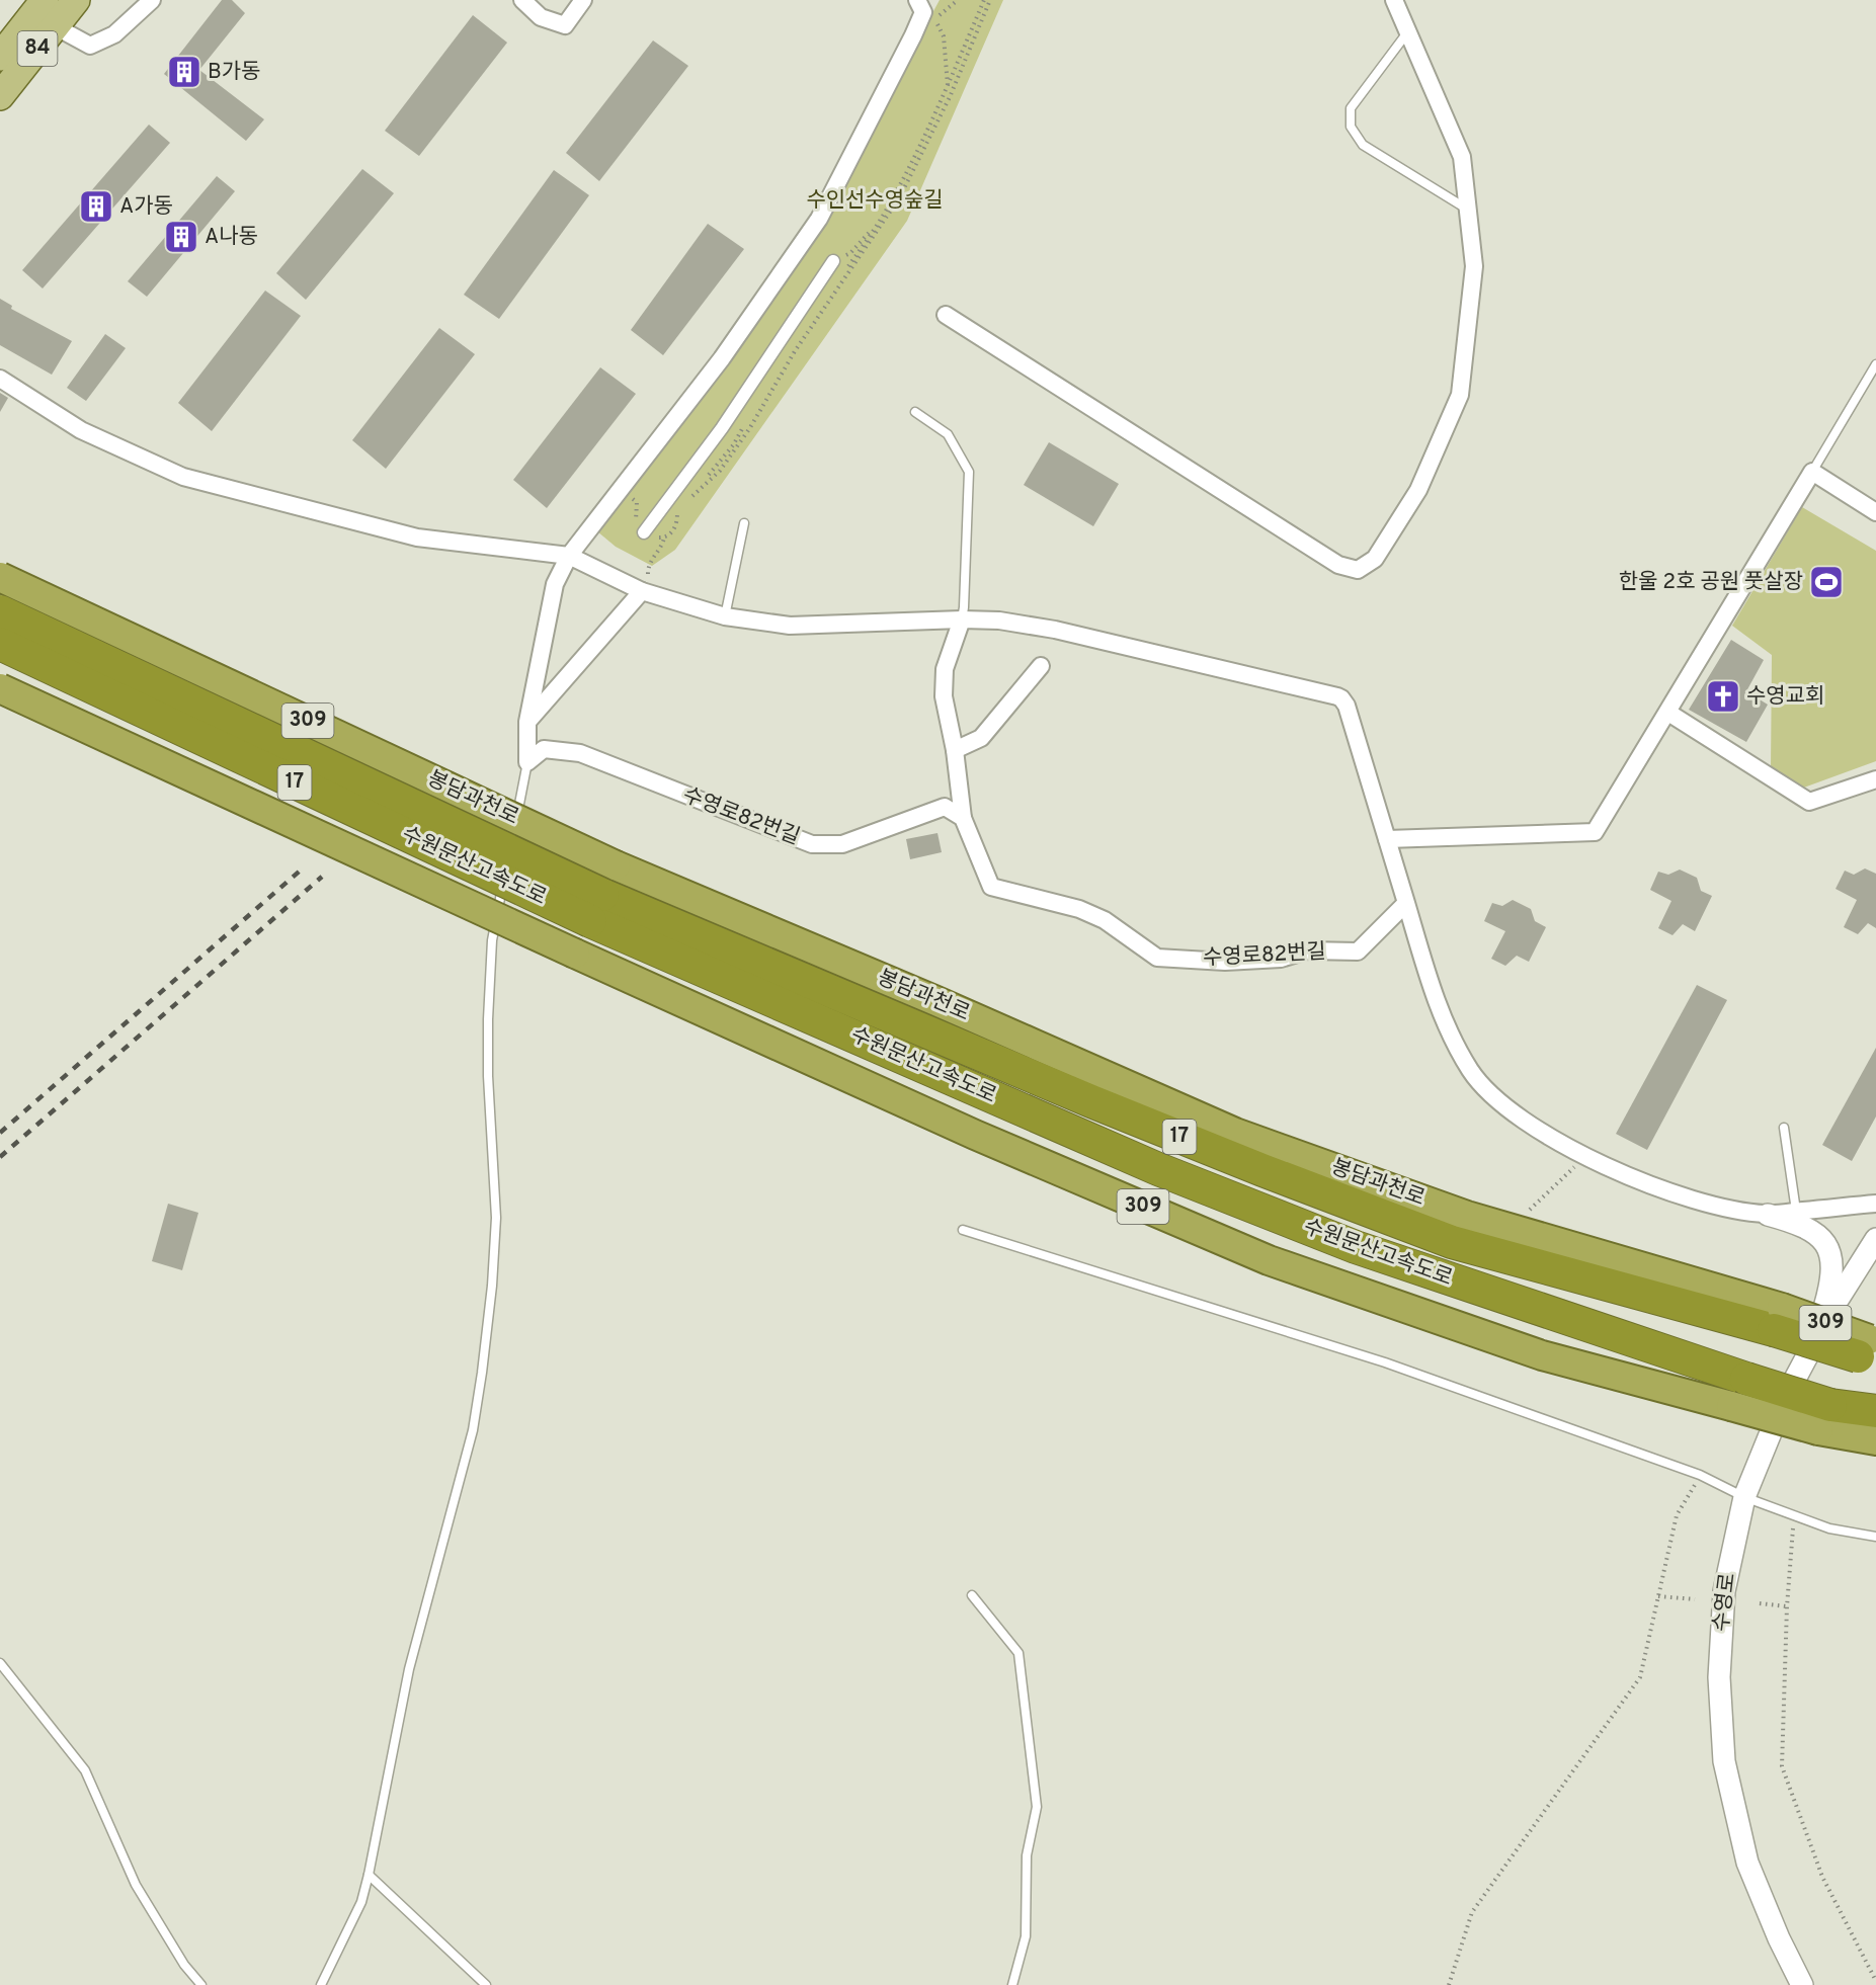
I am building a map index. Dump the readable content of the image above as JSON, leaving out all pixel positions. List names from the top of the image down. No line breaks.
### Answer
{"streets":{"highway":["309","17","봉담과천로","수원문산고속도로"],"main road":["84"],"street":["수영로82번길","수영로"]},"crossings":[["309","수원문산고속도로"],["봉담과천로","수원문산고속도로"]],"parks":["수인선수영숲길"],"places":{"building":["B가동","A가동","A나동"],"sports":["한울 2호 공원 풋살장"],"church":["수영교회"]}}
